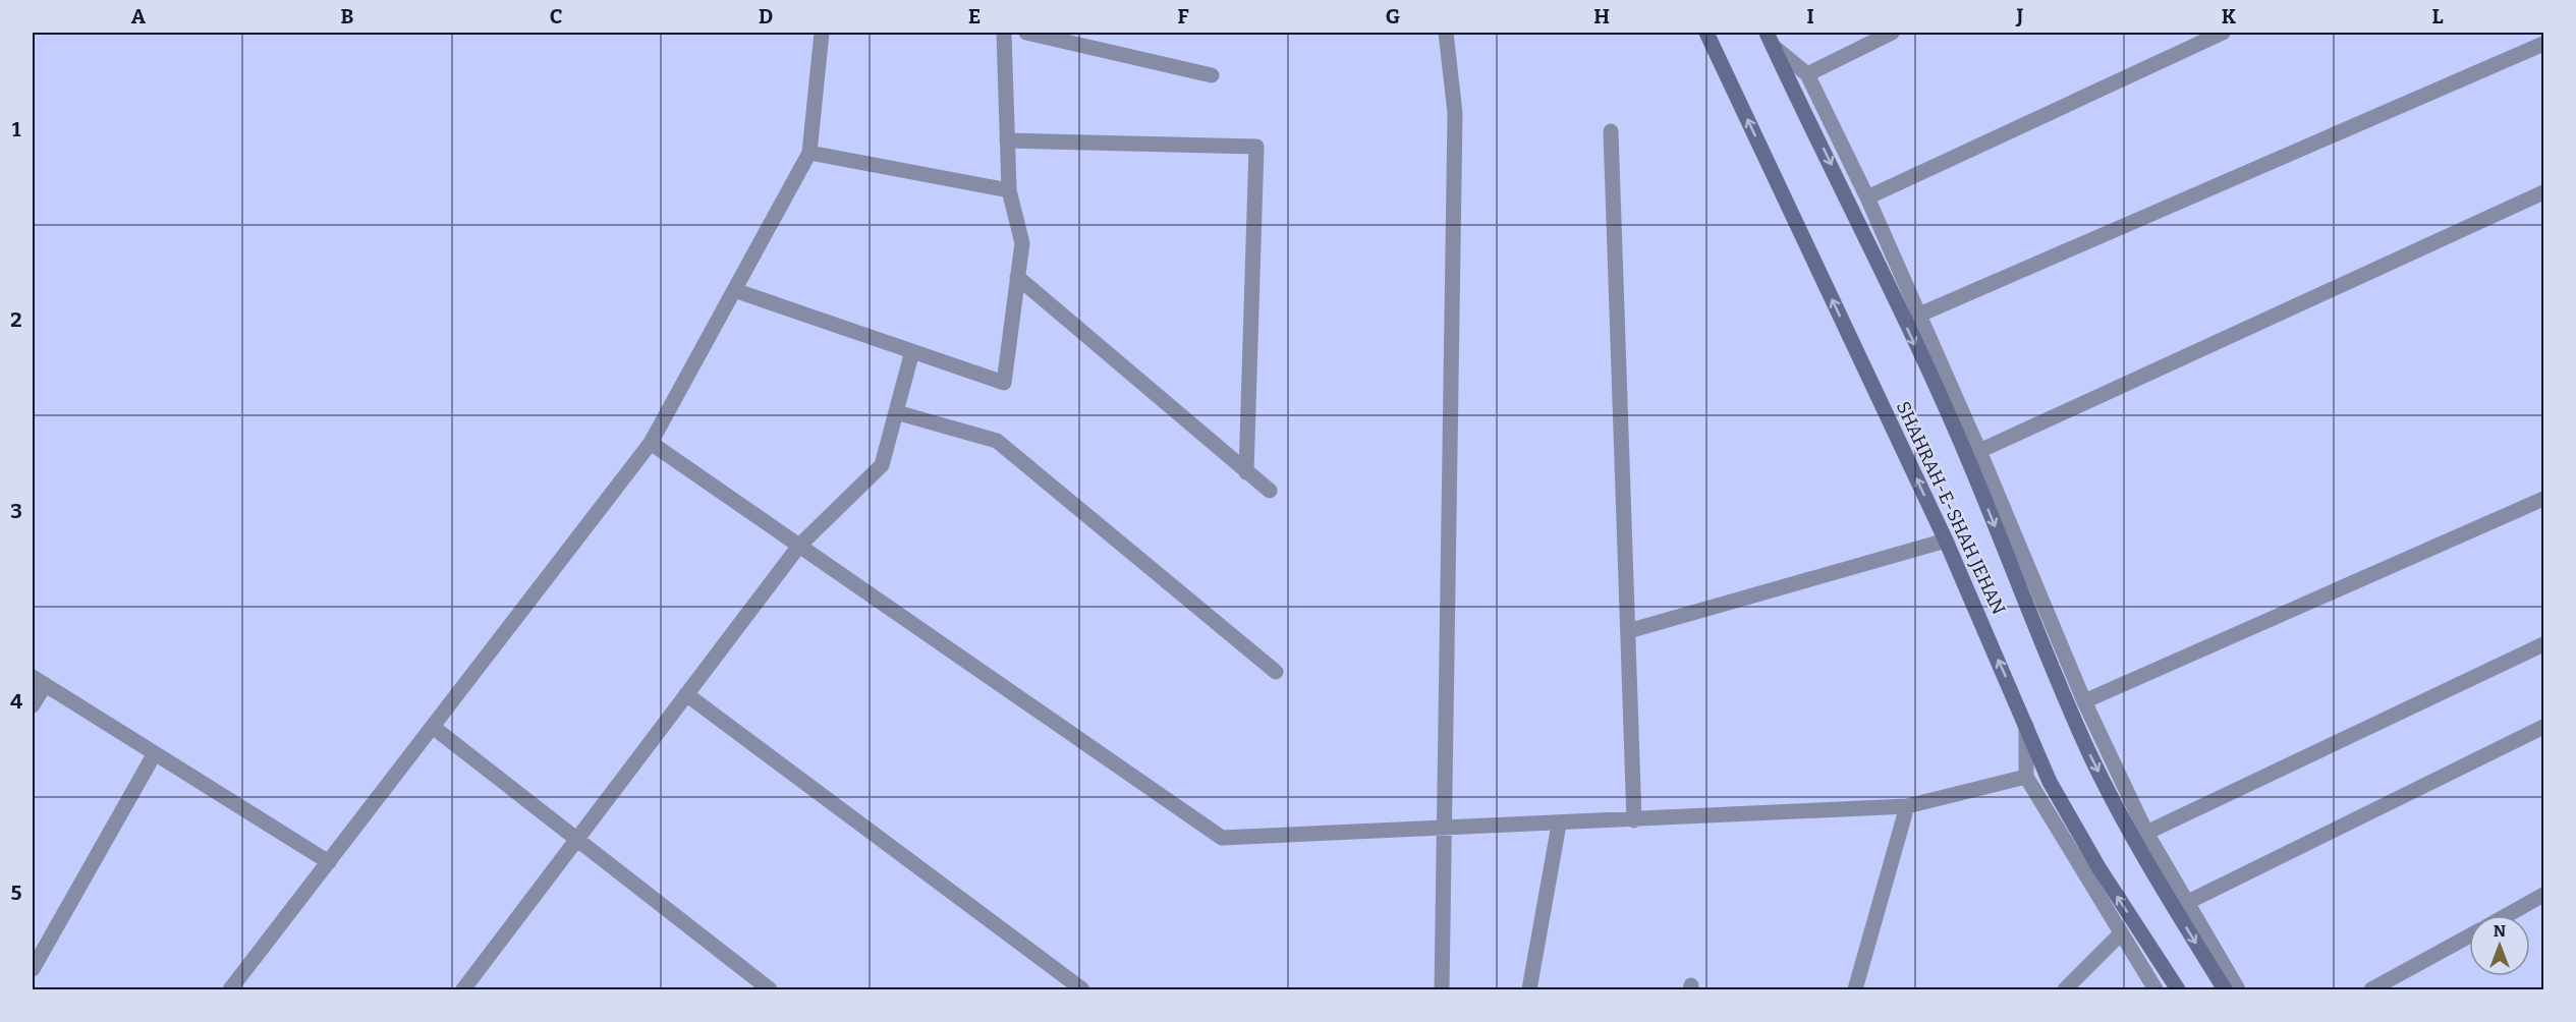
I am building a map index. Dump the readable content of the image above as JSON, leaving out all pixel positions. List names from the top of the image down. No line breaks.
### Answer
{"streets":{"main road":["SHAHRAH-E-SHAH JEHAN"]},"north":"top","grid":{"columns":["A","B","C","D","E","F","G","H","I","J","K","L"],"rows":["1","2","3","4","5"]}}
